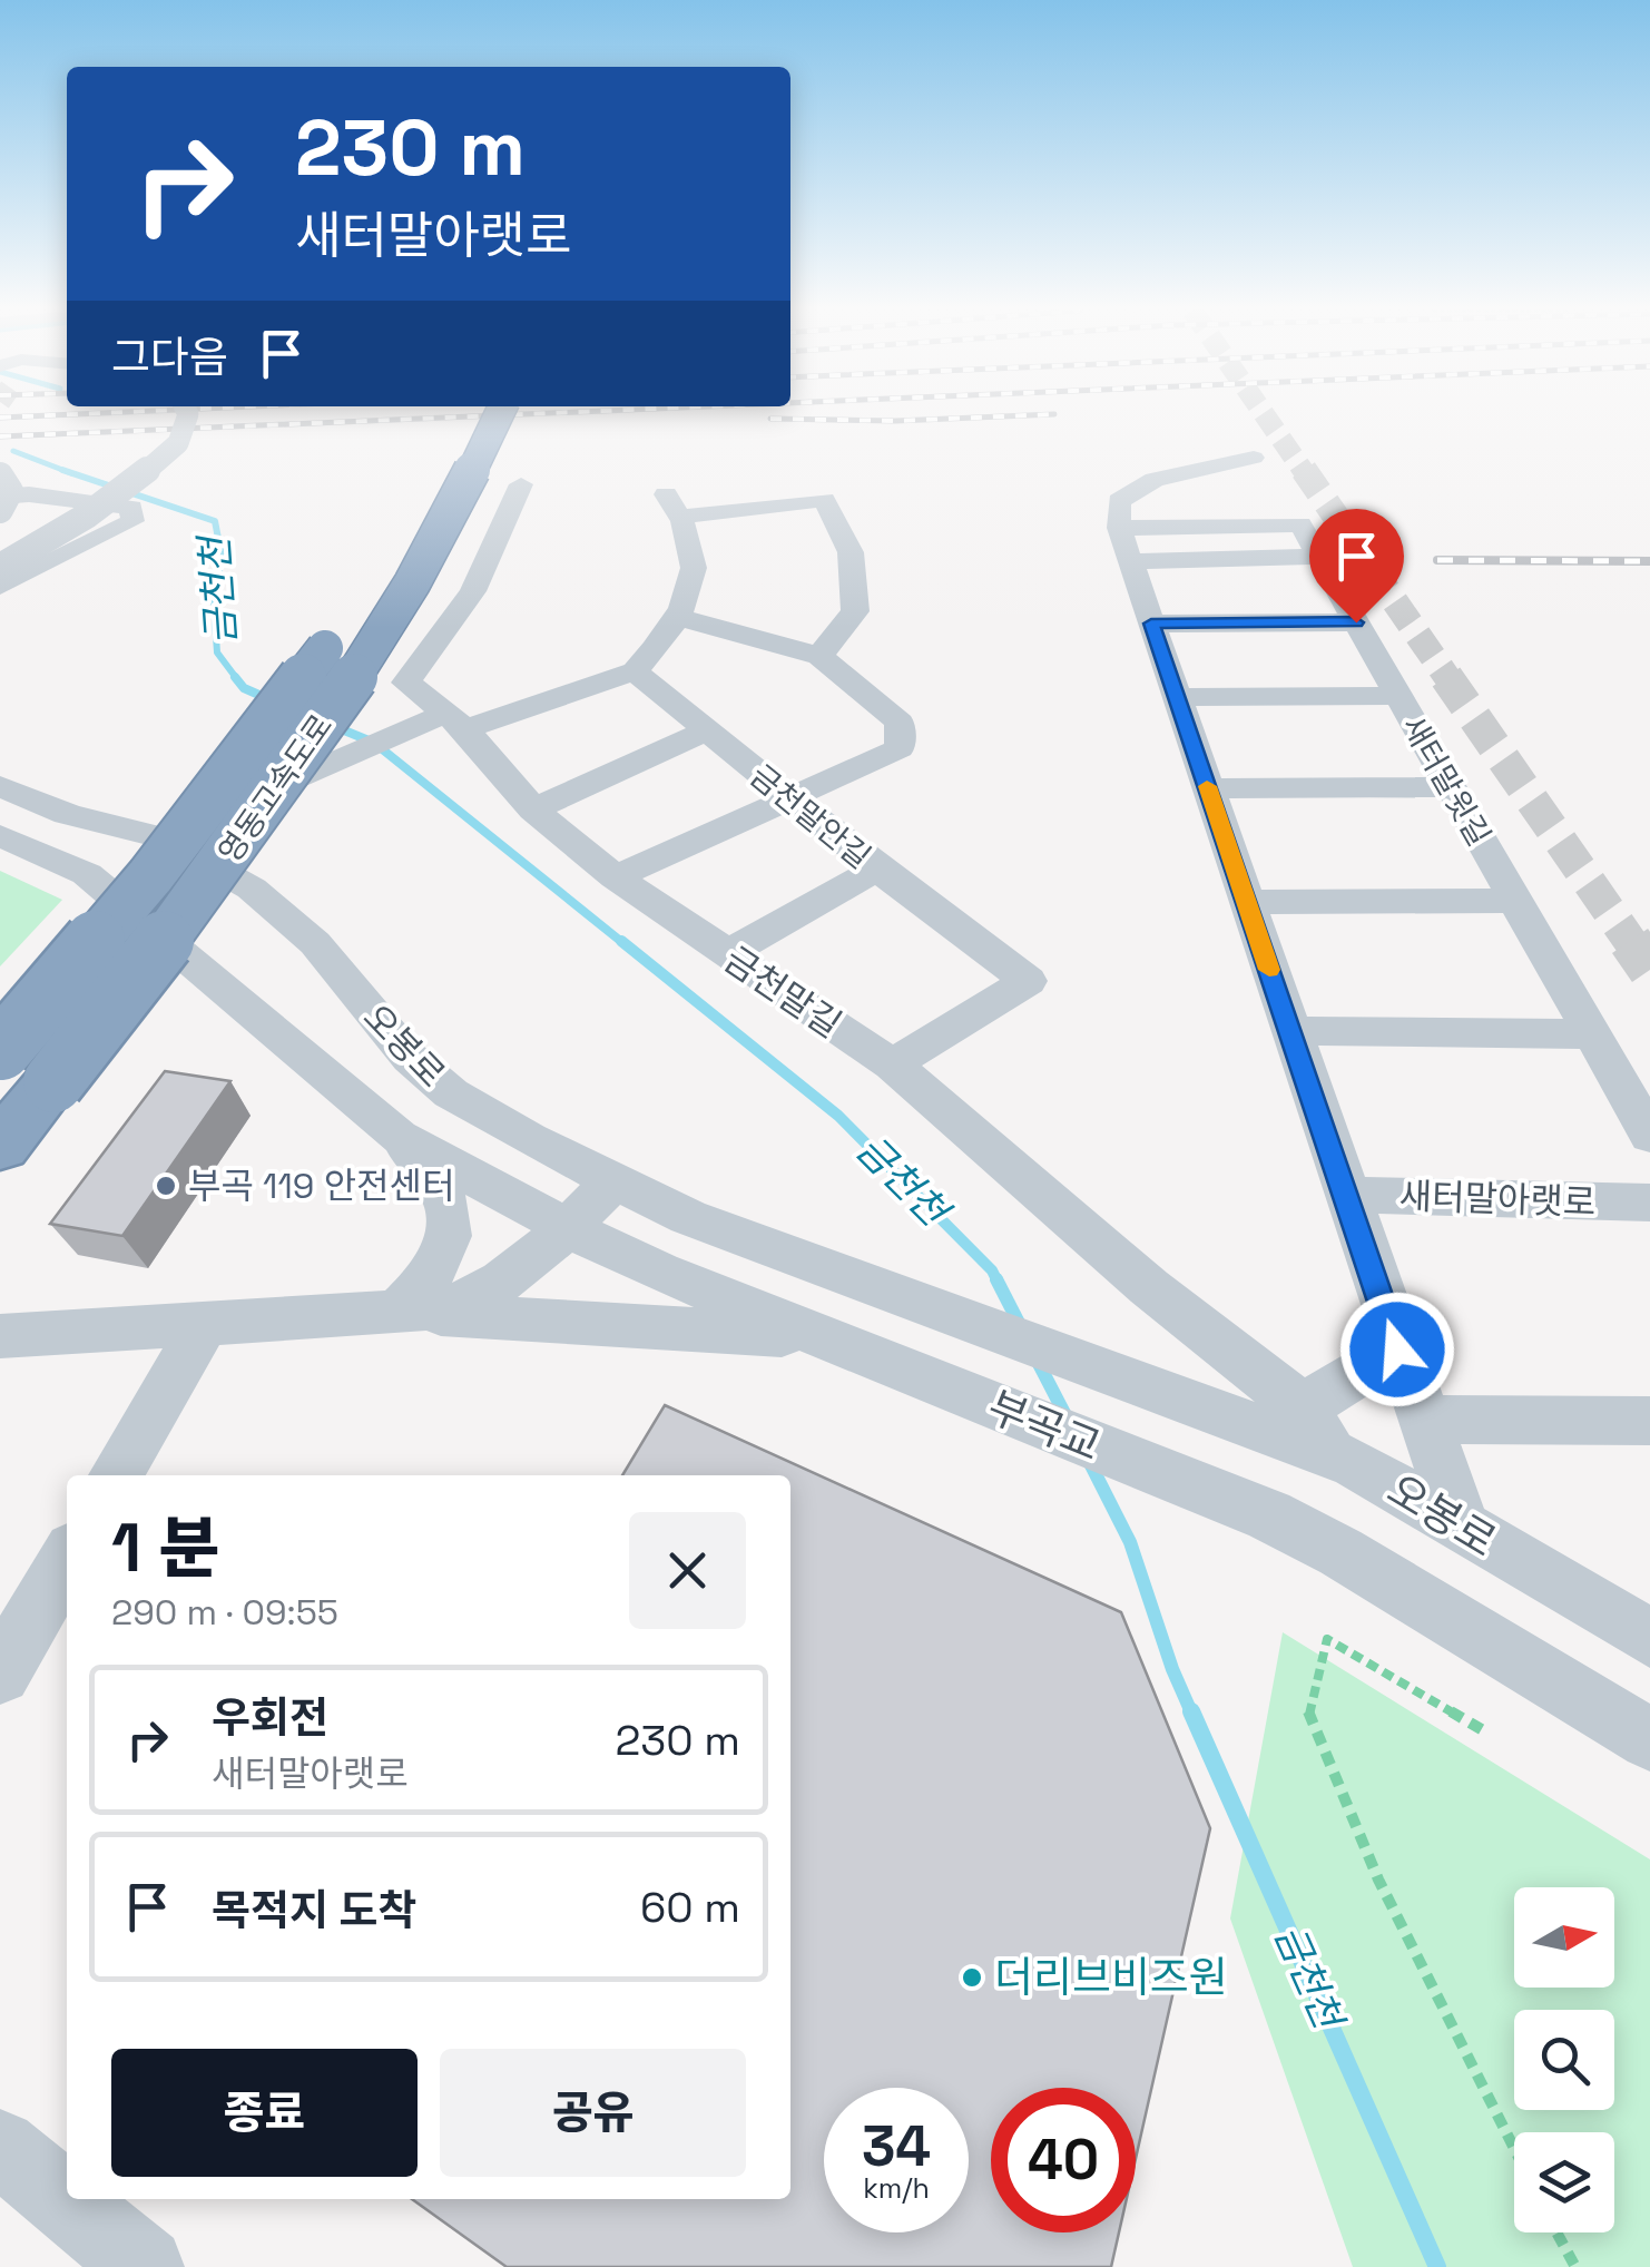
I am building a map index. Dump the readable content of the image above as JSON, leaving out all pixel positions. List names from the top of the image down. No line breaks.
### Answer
{"streets":{"highway":["영동고속도로"],"street":["새터말윗길","금천말안길","금천말길","오봉로","새터말아랫로","부곡교"]},"crossings":[["새터말윗길","새터말아랫로"],["금천말안길","금천말길"],["금천말길","오봉로"],["오봉로","새터말아랫로"],["오봉로","부곡교"]],"water":["금천천"],"places":["부곡 119 안전센터","더리브비즈원"],"north":"right","page":{"turn":["230 m","새터말아랫로"],"then":"그다음","heading":["1 분","290 m · 09:55"],"list":[{"name":"우회전","note":"새터말아랫로","value":"230 m"},{"name":"목적지 도착","value":"60 m"}],"buttons":["종료","공유"],"speed":"34 km/h","limit":"40"}}
